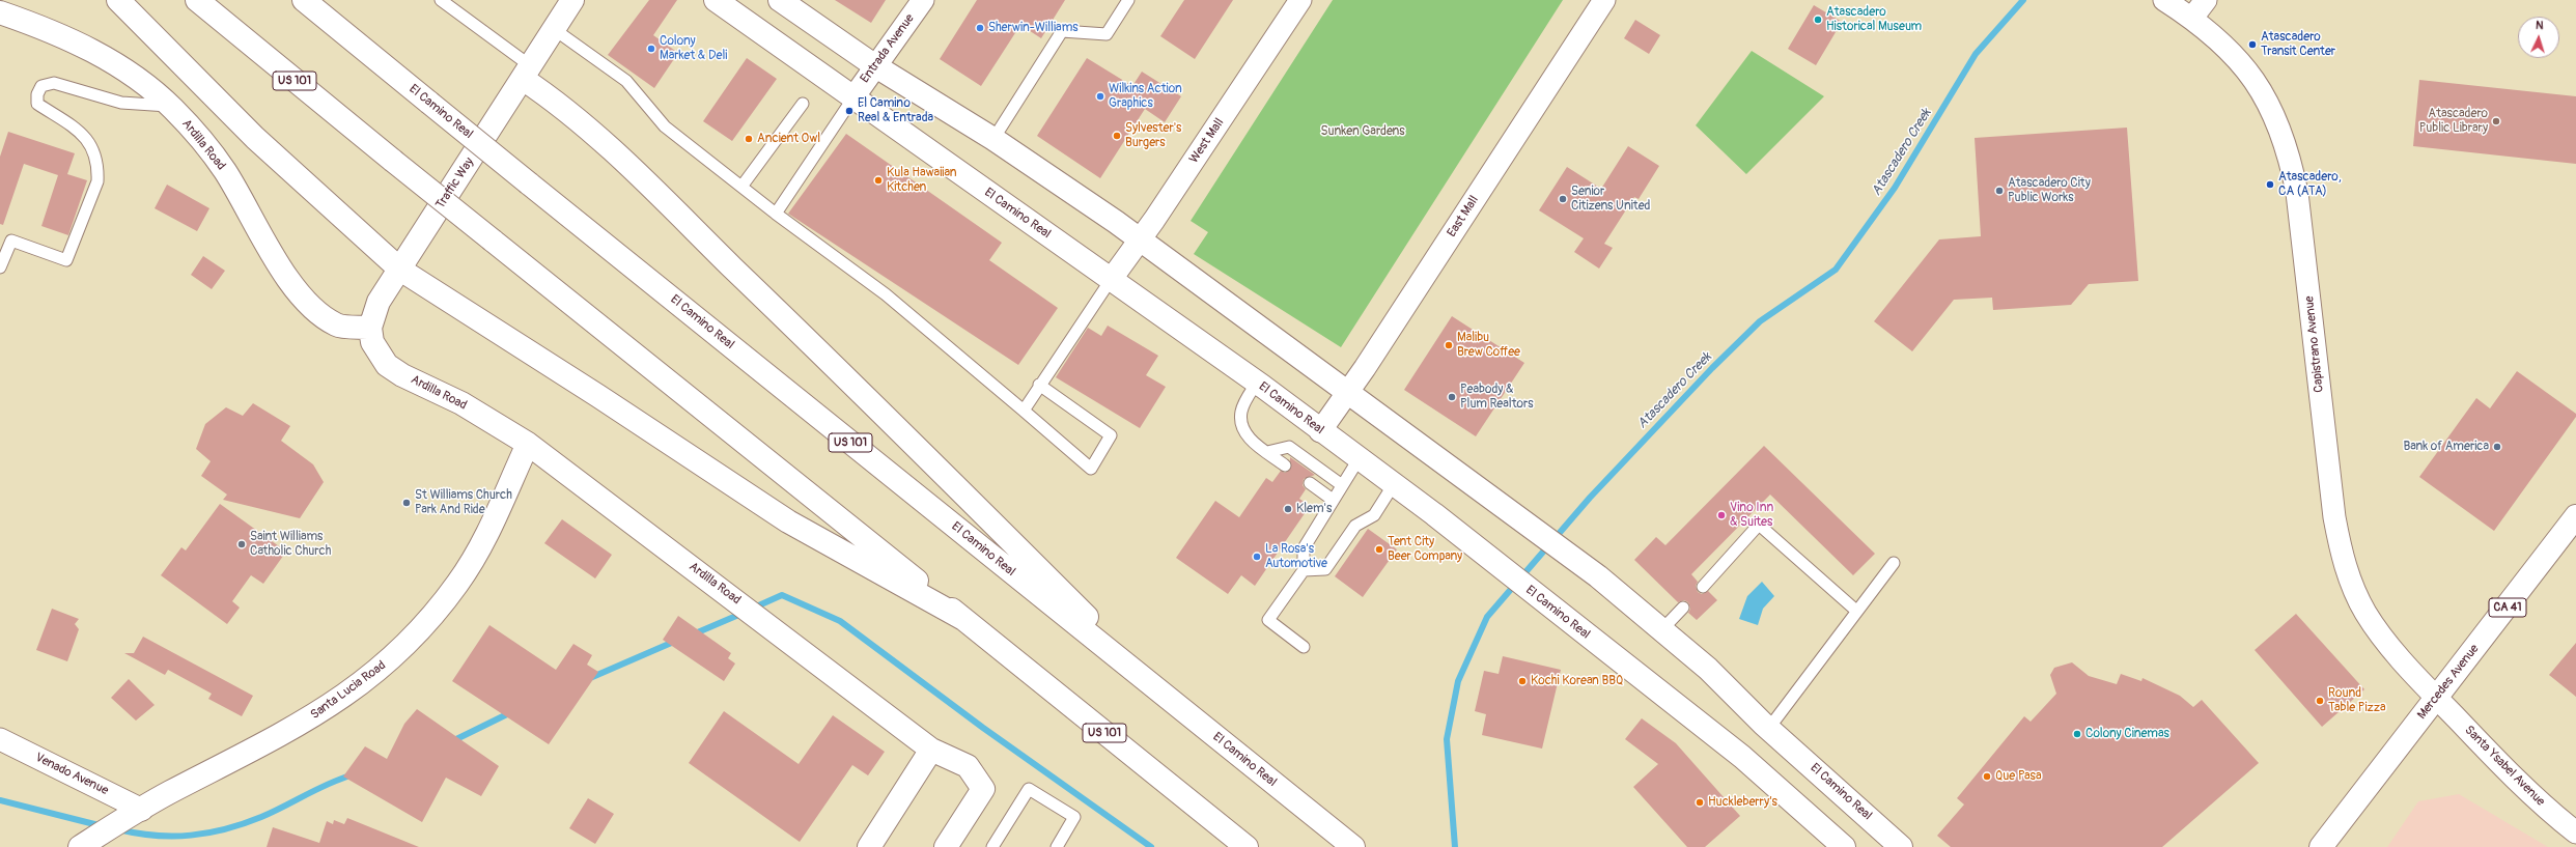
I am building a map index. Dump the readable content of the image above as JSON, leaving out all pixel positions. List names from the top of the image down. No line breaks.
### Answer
{"streets":{"main road":["US 101","El Camino Real","Ardilla Road","Traffic Way","CA 41","Mercedes Avenue","Santa Lucia Road"],"street":["Entrada Avenue","West Mall","East Mall","Capistrano Avenue","Santa Ysabel Avenue","Venado Avenue"]},"crossings":[["Entrada Avenue","El Camino Real"],["El Camino Real","West Mall"],["El Camino Real","East Mall"],["Ardilla Road","Traffic Way"],["Ardilla Road","Santa Lucia Road"],["Capistrano Avenue","Mercedes Avenue"],["Capistrano Avenue","Santa Ysabel Avenue"],["Mercedes Avenue","Santa Ysabel Avenue"],["Santa Lucia Road","Venado Avenue"]],"water":["Atascadero Creek"],"parks":["Sunken Gardens"],"places":["Atascadero Historical Museum","Sherwin-Williams","Atascadero Transit Center","Colony Market & Deli","Wilkins Action Graphics","El Camino Real & Entrada","Atascadero Public Library","Sylvester's Burgers","Ancient Owl","Kula Hawaiian Kitchen","Atascadero, CA (ATA)","Atascadero City Public Works","Senior Citizens United","Malibu Brew Coffee","Peabody & Plum Realtors","Bank of America","St Williams Church Park And Ride","Klem's","Vino Inn & Suites","Saint Williams Catholic Church","Tent City Beer Company","La Rosa's Automotive","Kochi Korean BBQ","Round Table Pizza","Colony Cinemas","Que Pasa","Huckleberry’s"],"north":"top"}
